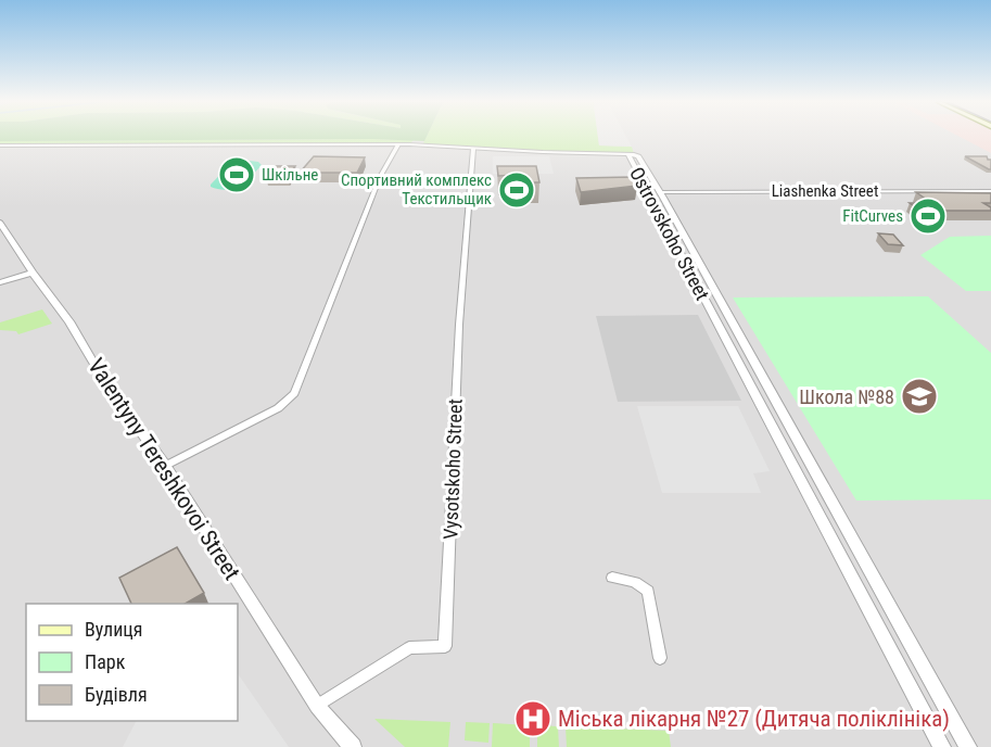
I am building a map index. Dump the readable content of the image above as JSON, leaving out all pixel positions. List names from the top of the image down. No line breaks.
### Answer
{"streets":{"street":["Liashenka Street","Ostrovskoho Street","Valentyny Tereshkovoi Street","Vysotskoho Street"]},"crossings":[["Liashenka Street","Ostrovskoho Street"],["Valentyny Tereshkovoi Street","Vysotskoho Street"]],"places":{"sports":["Шкільне","Спортивний комплекс Текстильщик","FitCurves"],"school or university":["Школа №88"],"hospital":["Міська лікарня №27 (Дитяча поліклініка)"]},"legend":["Вулиця","Парк","Будівля"]}
